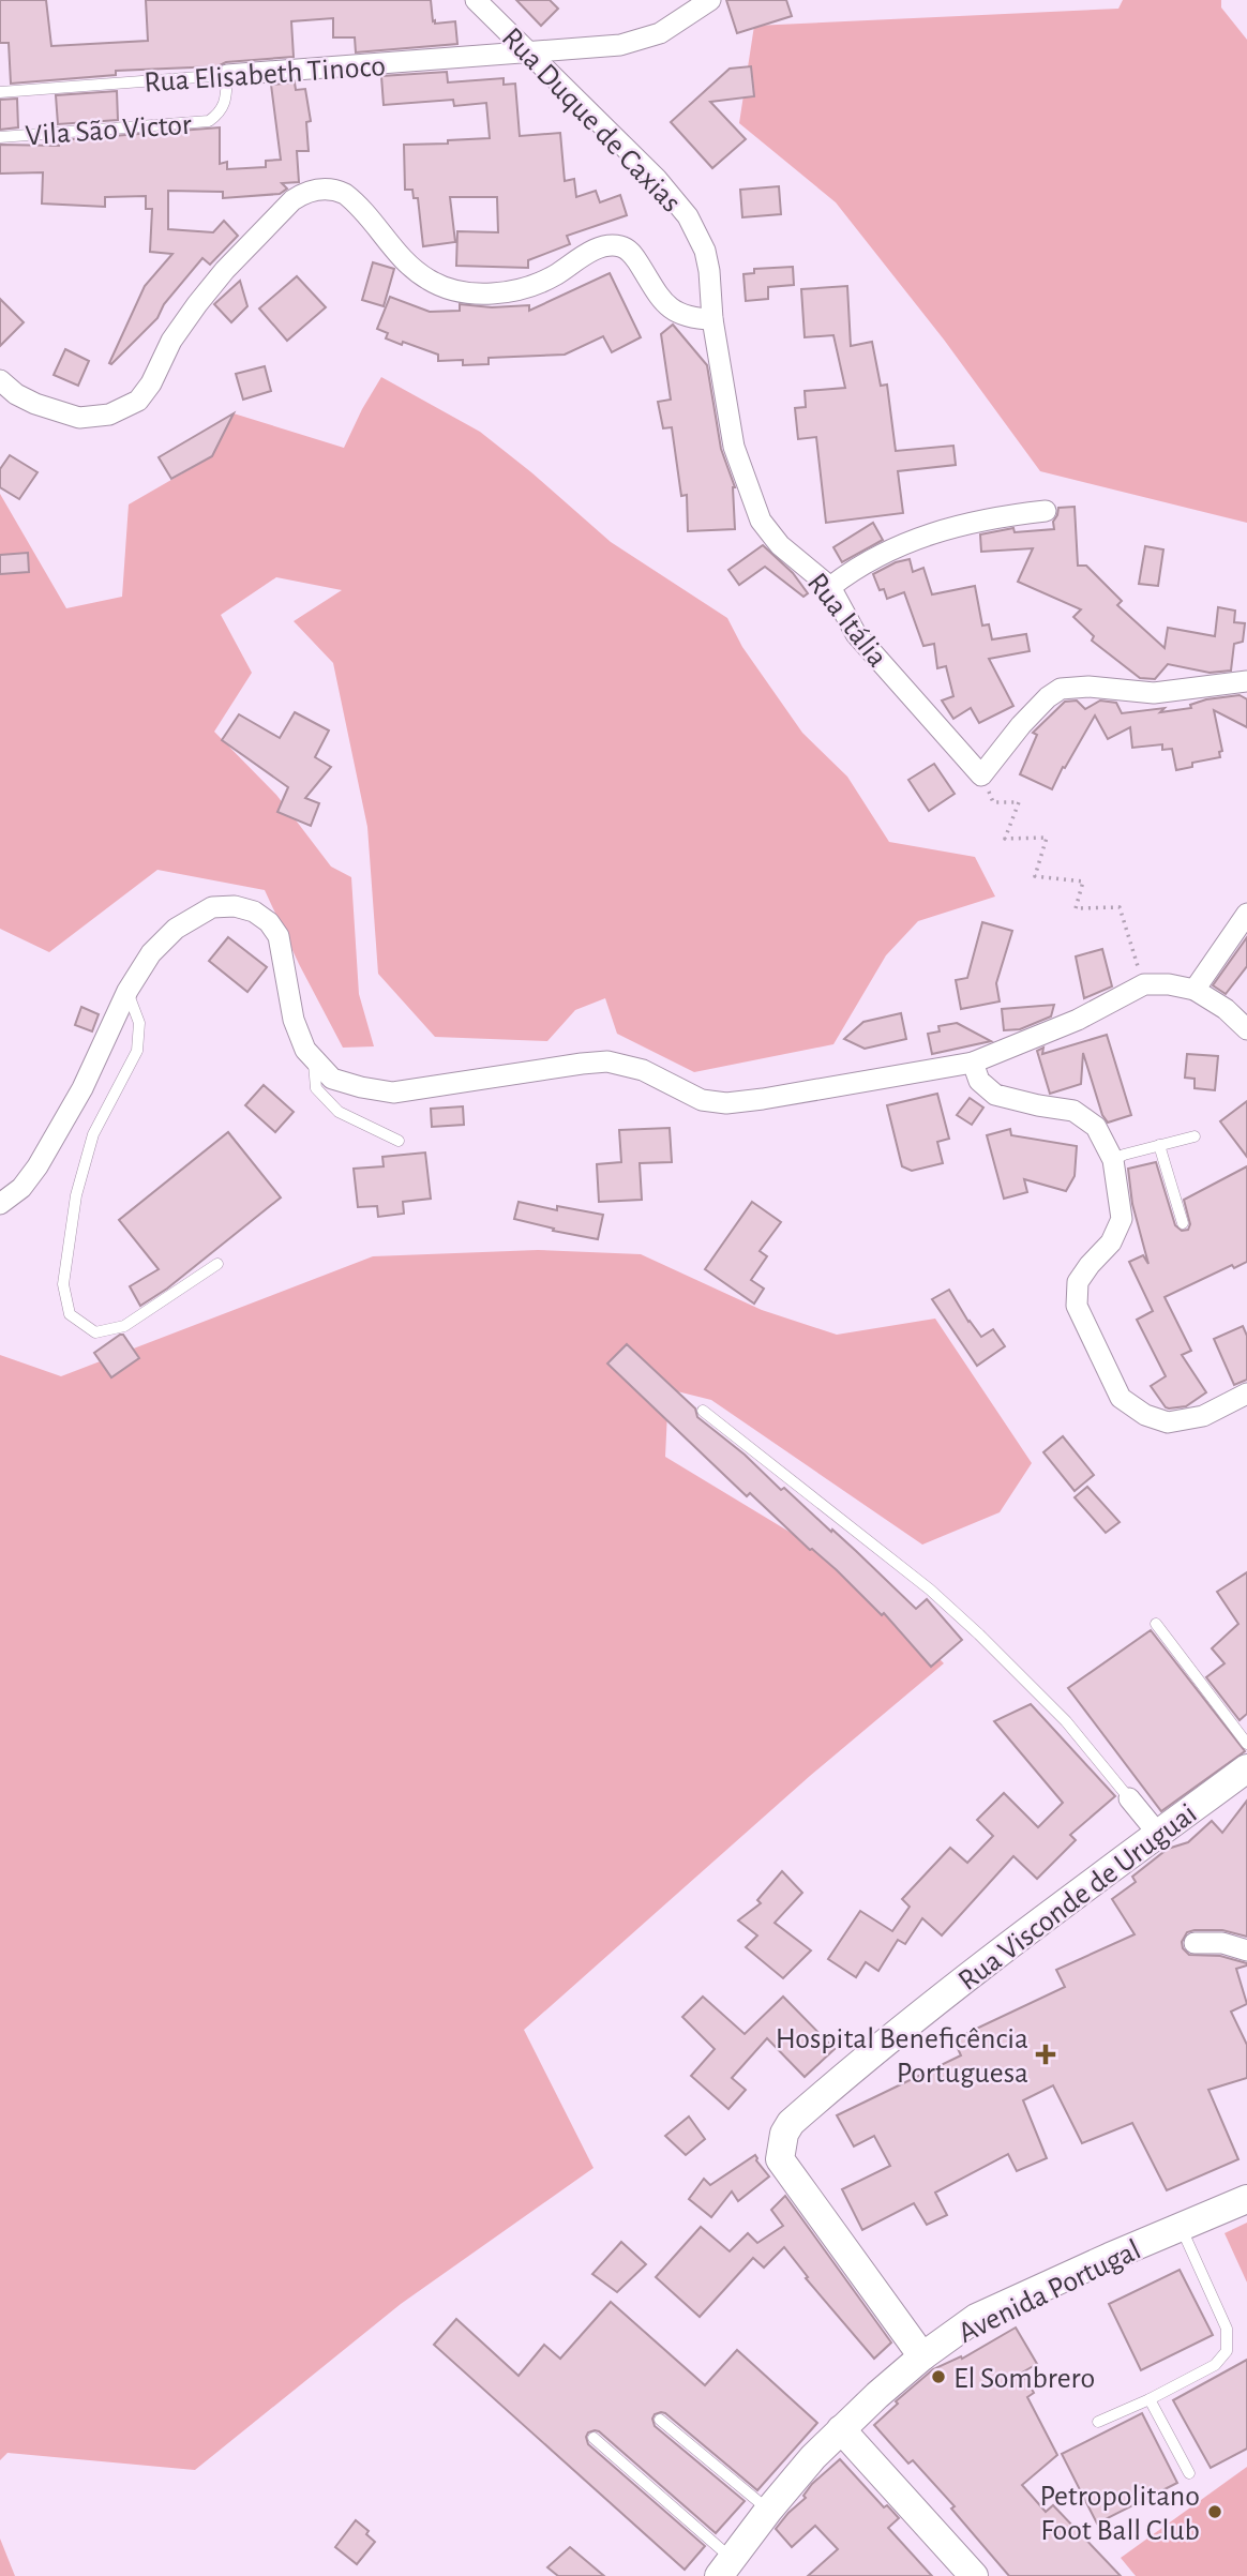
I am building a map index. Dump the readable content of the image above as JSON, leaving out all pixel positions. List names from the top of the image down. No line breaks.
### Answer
{"streets":{"street":["Rua Elisabeth Tinoco","Rua Duque de Caxias","Rua Itália","Rua Visconde de Uruguai","Avenida Portugal"],"lane":["Vila São Victor"]},"crossings":[["Rua Elisabeth Tinoco","Rua Duque de Caxias"],["Rua Elisabeth Tinoco","Vila São Victor"],["Rua Duque de Caxias","Rua Itália"],["Rua Visconde de Uruguai","Avenida Portugal"]],"places":{"health":["Hospital Beneficência Portuguesa"],"other":["El Sombrero","Petropolitano Foot Ball Club"]}}
